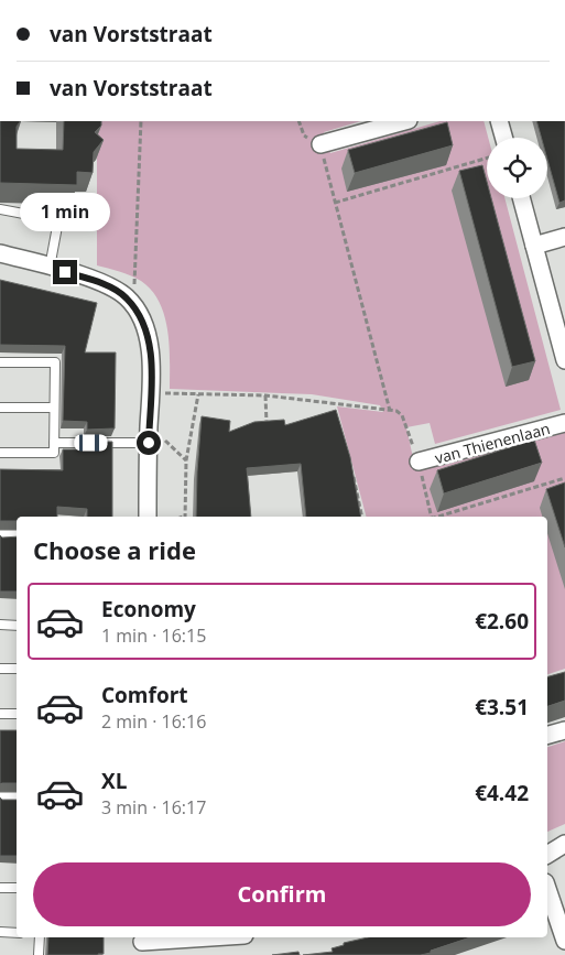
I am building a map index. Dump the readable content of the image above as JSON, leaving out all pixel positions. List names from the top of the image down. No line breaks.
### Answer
{"streets":{"street":["van Thienenlaan"]},"page":{"banner":["van Vorststraat","van Vorststraat"],"bubble":"1 min","heading":"Choose a ride","list":[{"name":"Economy","note":"1 min · 16:15","value":"€2.60"},{"name":"Comfort","note":"2 min · 16:16","value":"€3.51"},{"name":"XL","note":"3 min · 16:17","value":"€4.42"}],"buttons":"Confirm"}}
